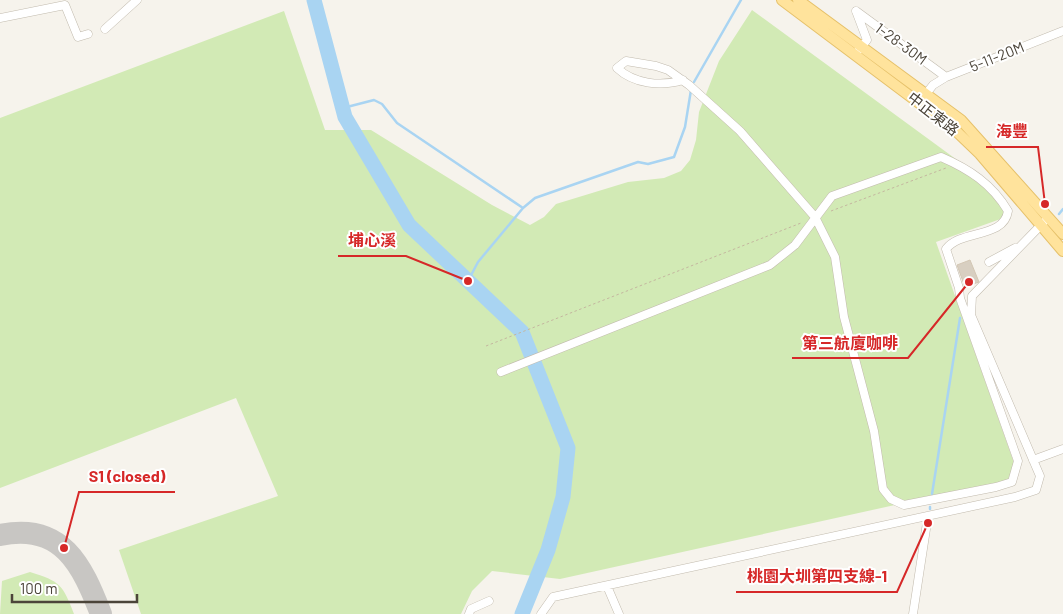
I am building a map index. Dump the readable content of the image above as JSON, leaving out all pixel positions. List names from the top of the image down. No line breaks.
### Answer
{"streets":{"main road":["中正東路"],"street":["1-28-30M","5-11-20M"]},"crossings":[["1-28-30M","5-11-20M"],["1-28-30M","中正東路"],["5-11-20M","中正東路"]],"places":["海豐","埔心溪","第三航廈咖啡","桃園大圳第四支線-1","S1 (closed)"],"scale_bar":"100 m"}
